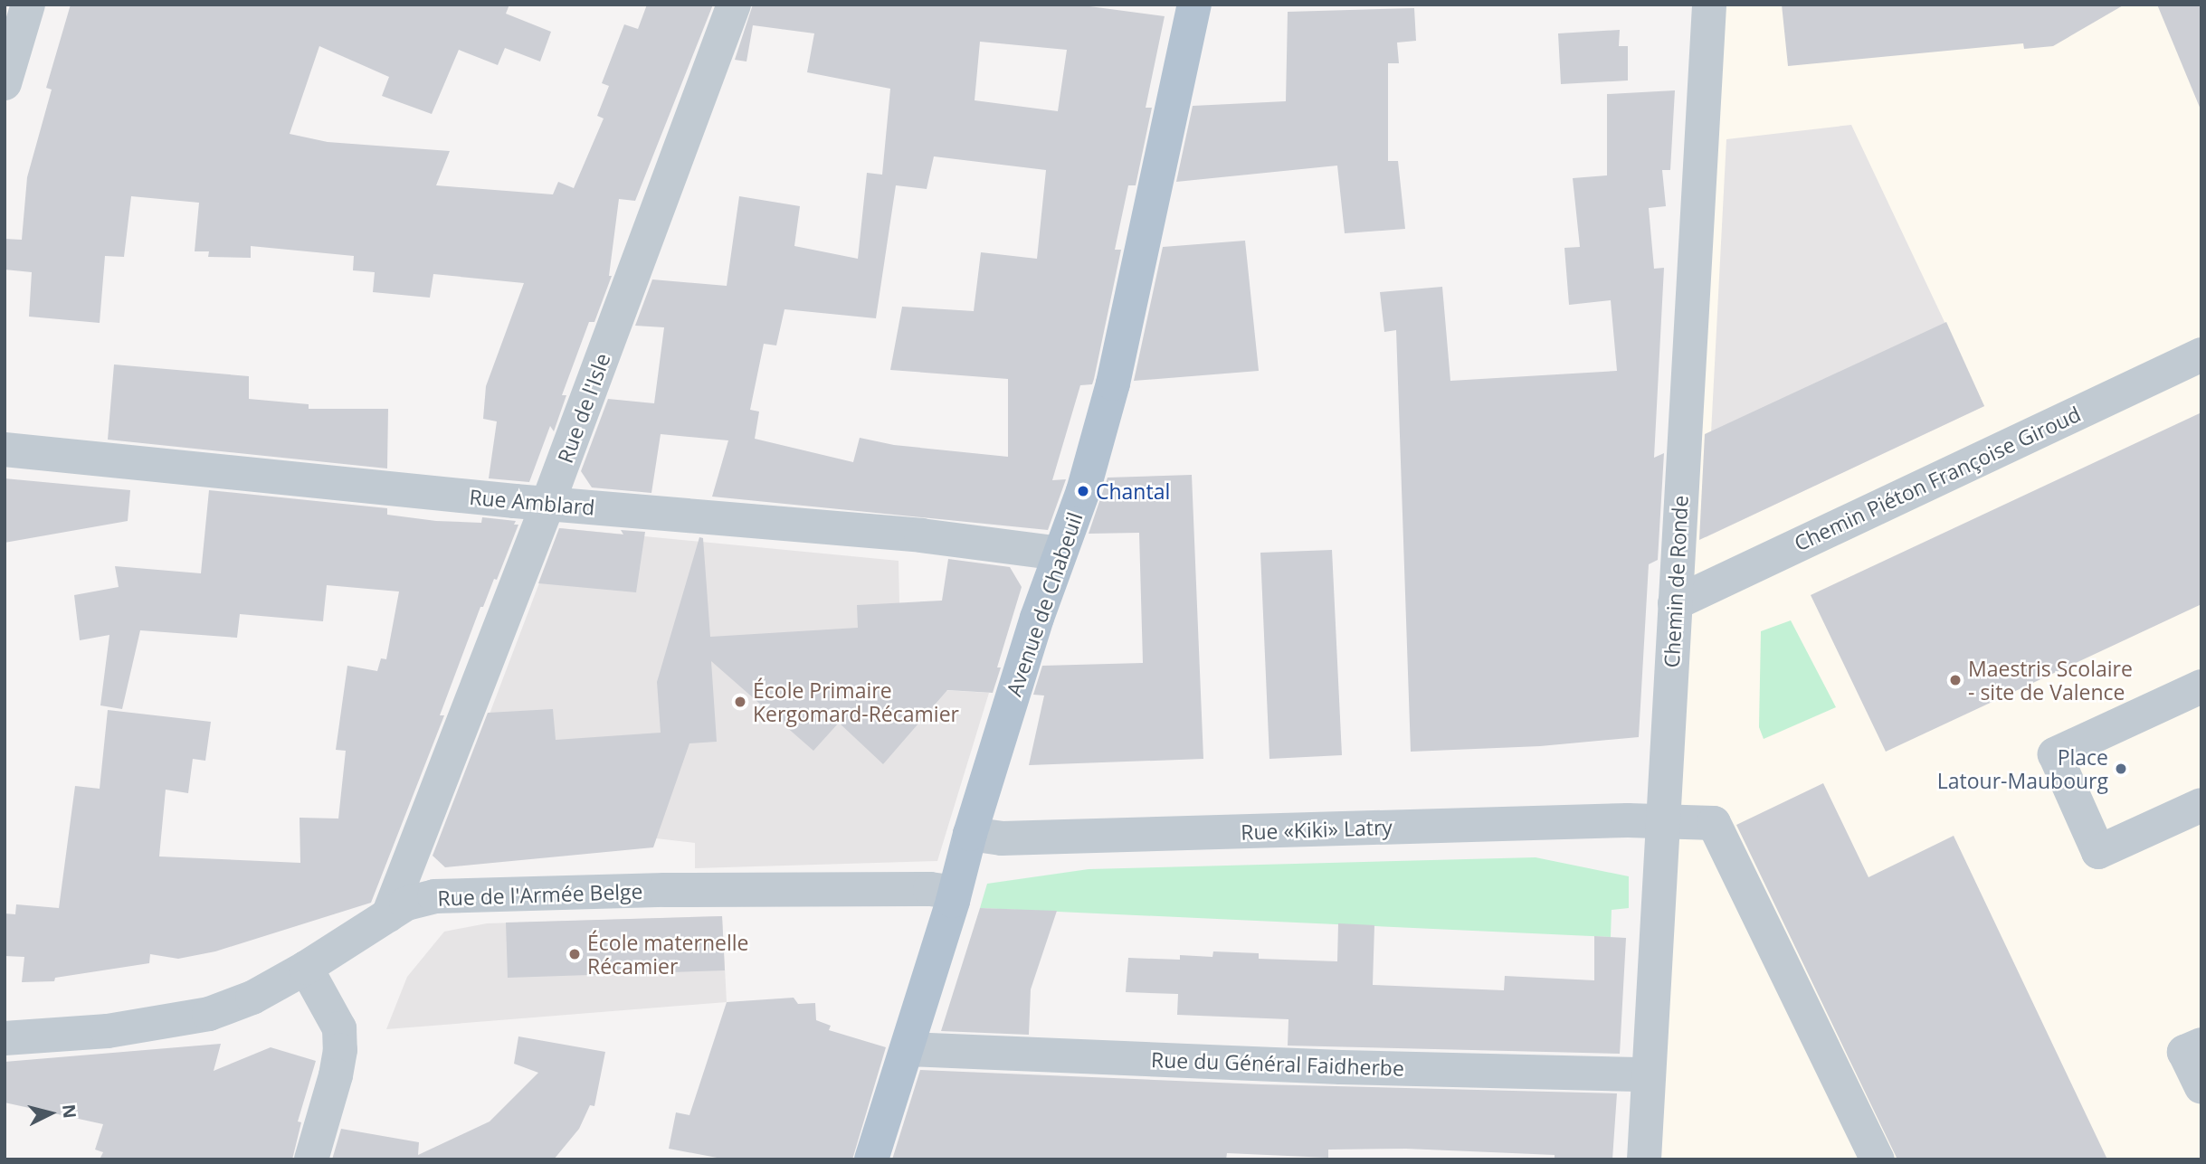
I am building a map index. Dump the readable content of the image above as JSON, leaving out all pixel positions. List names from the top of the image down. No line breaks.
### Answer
{"streets":{"main road":["Avenue de Chabeuil"],"street":["Rue de l'Isle","Chemin Piéton Françoise Giroud","Rue Amblard","Chemin de Ronde","Rue «Kiki» Latry","Rue de l'Armée Belge","Rue du Général Faidherbe"]},"crossings":[["Rue de l'Isle","Rue Amblard"],["Rue de l'Isle","Rue de l'Armée Belge"],["Chemin Piéton Françoise Giroud","Chemin de Ronde"],["Rue Amblard","Avenue de Chabeuil"],["Chemin de Ronde","Rue «Kiki» Latry"],["Chemin de Ronde","Rue du Général Faidherbe"],["Avenue de Chabeuil","Rue «Kiki» Latry"],["Avenue de Chabeuil","Rue de l'Armée Belge"],["Avenue de Chabeuil","Rue du Général Faidherbe"]],"places":["Chantal","Maestris Scolaire - site de Valence","École Primaire Kergomard-Récamier","Place Latour-Maubourg","École maternelle Récamier"],"north":"right"}
